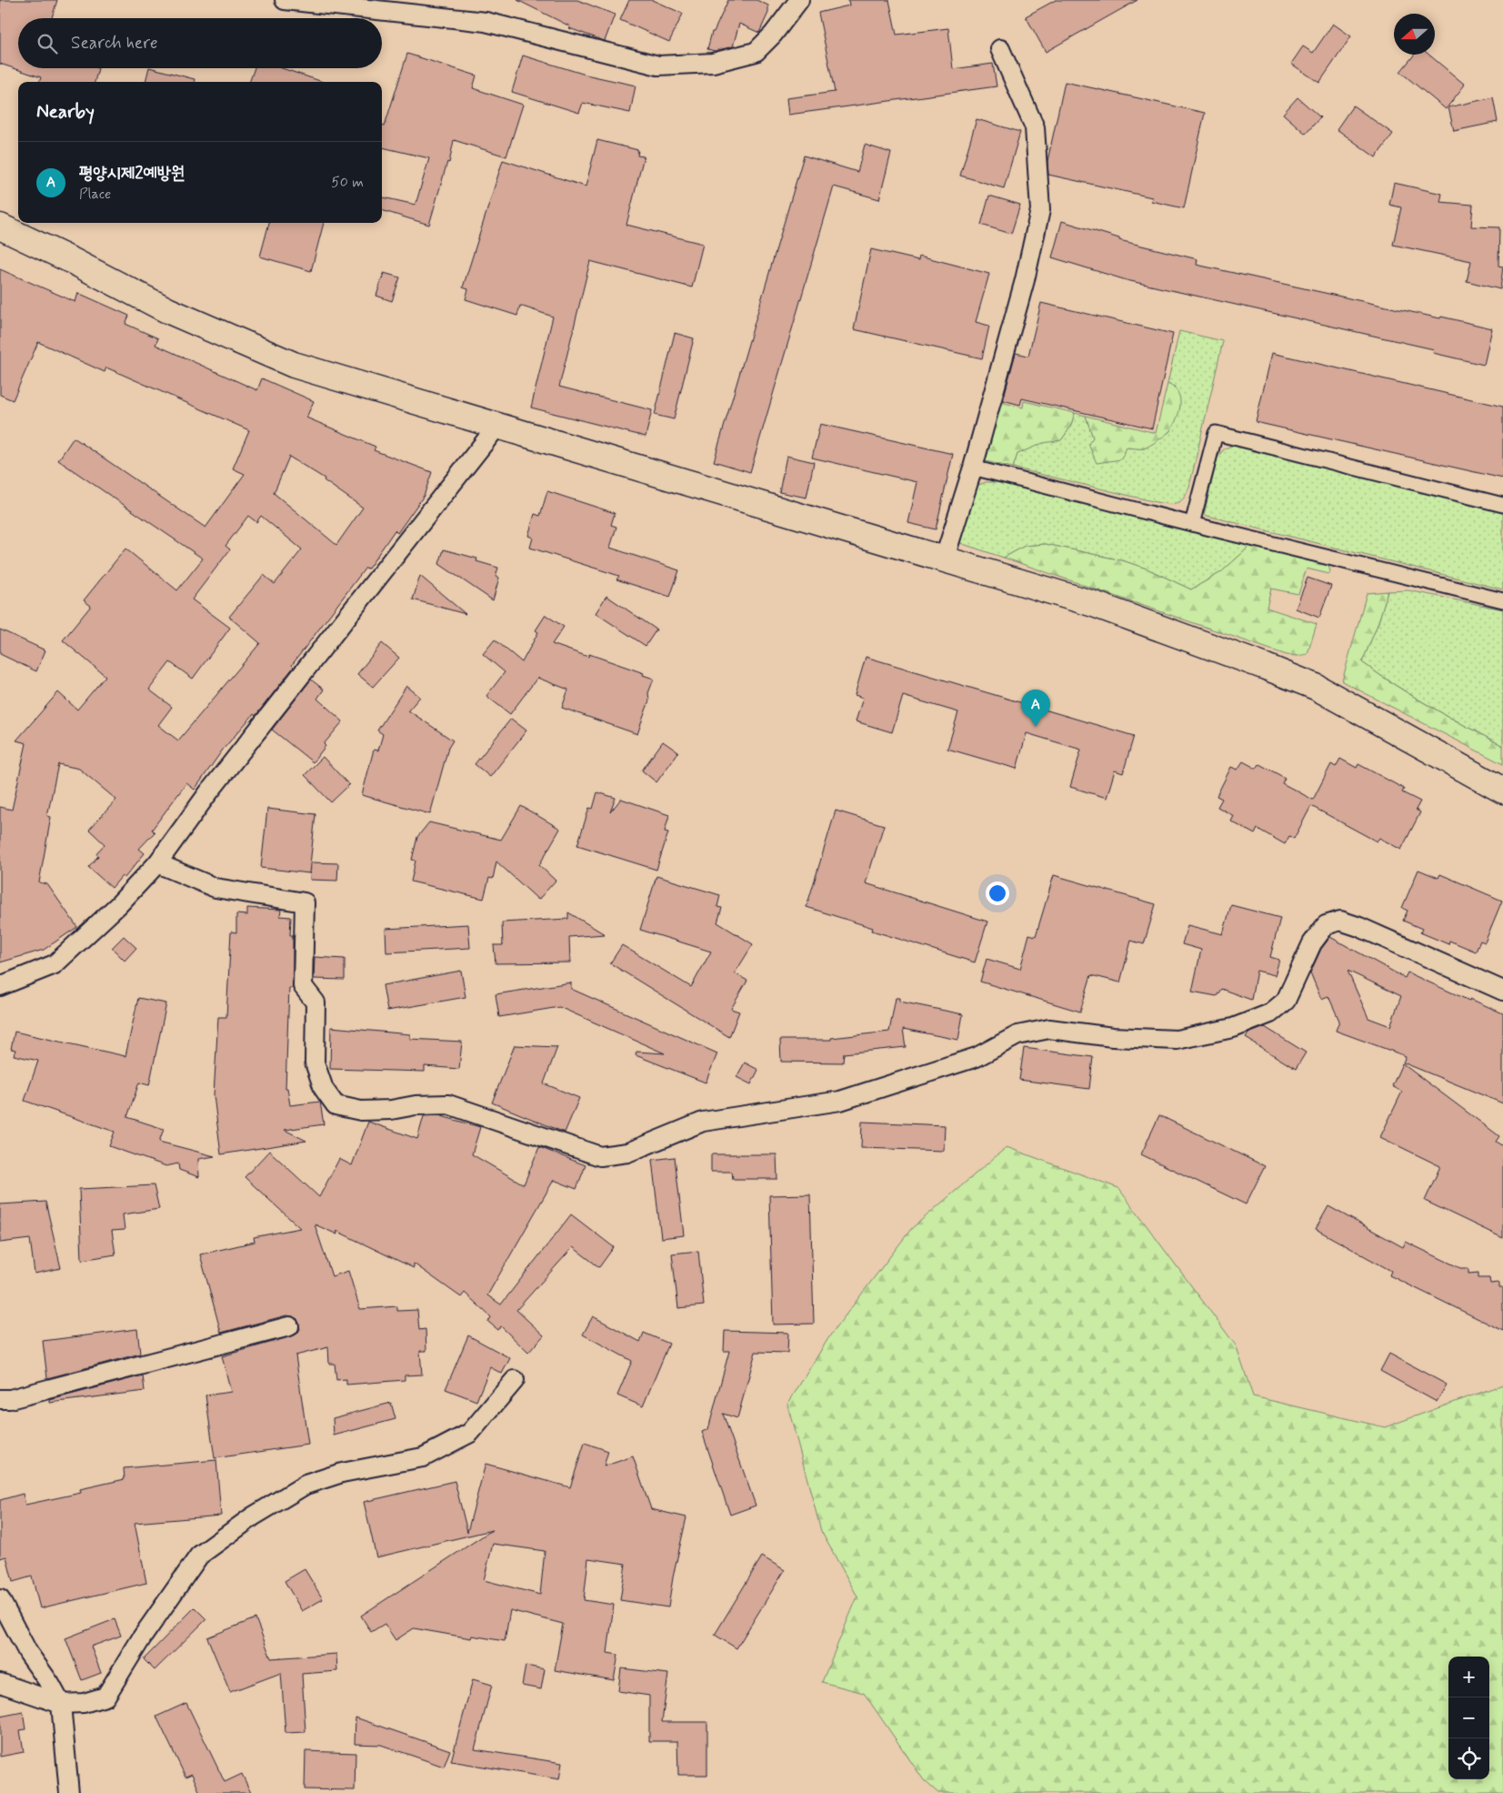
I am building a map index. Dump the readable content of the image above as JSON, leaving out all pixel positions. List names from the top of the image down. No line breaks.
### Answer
{"north":"left","page":{"search":"Search here","heading":"Nearby","list":[{"mark":"A","name":"평양시제2예방원","note":"Place","value":"50 m"}],"pins":"A","map_buttons":["+","−"]}}
